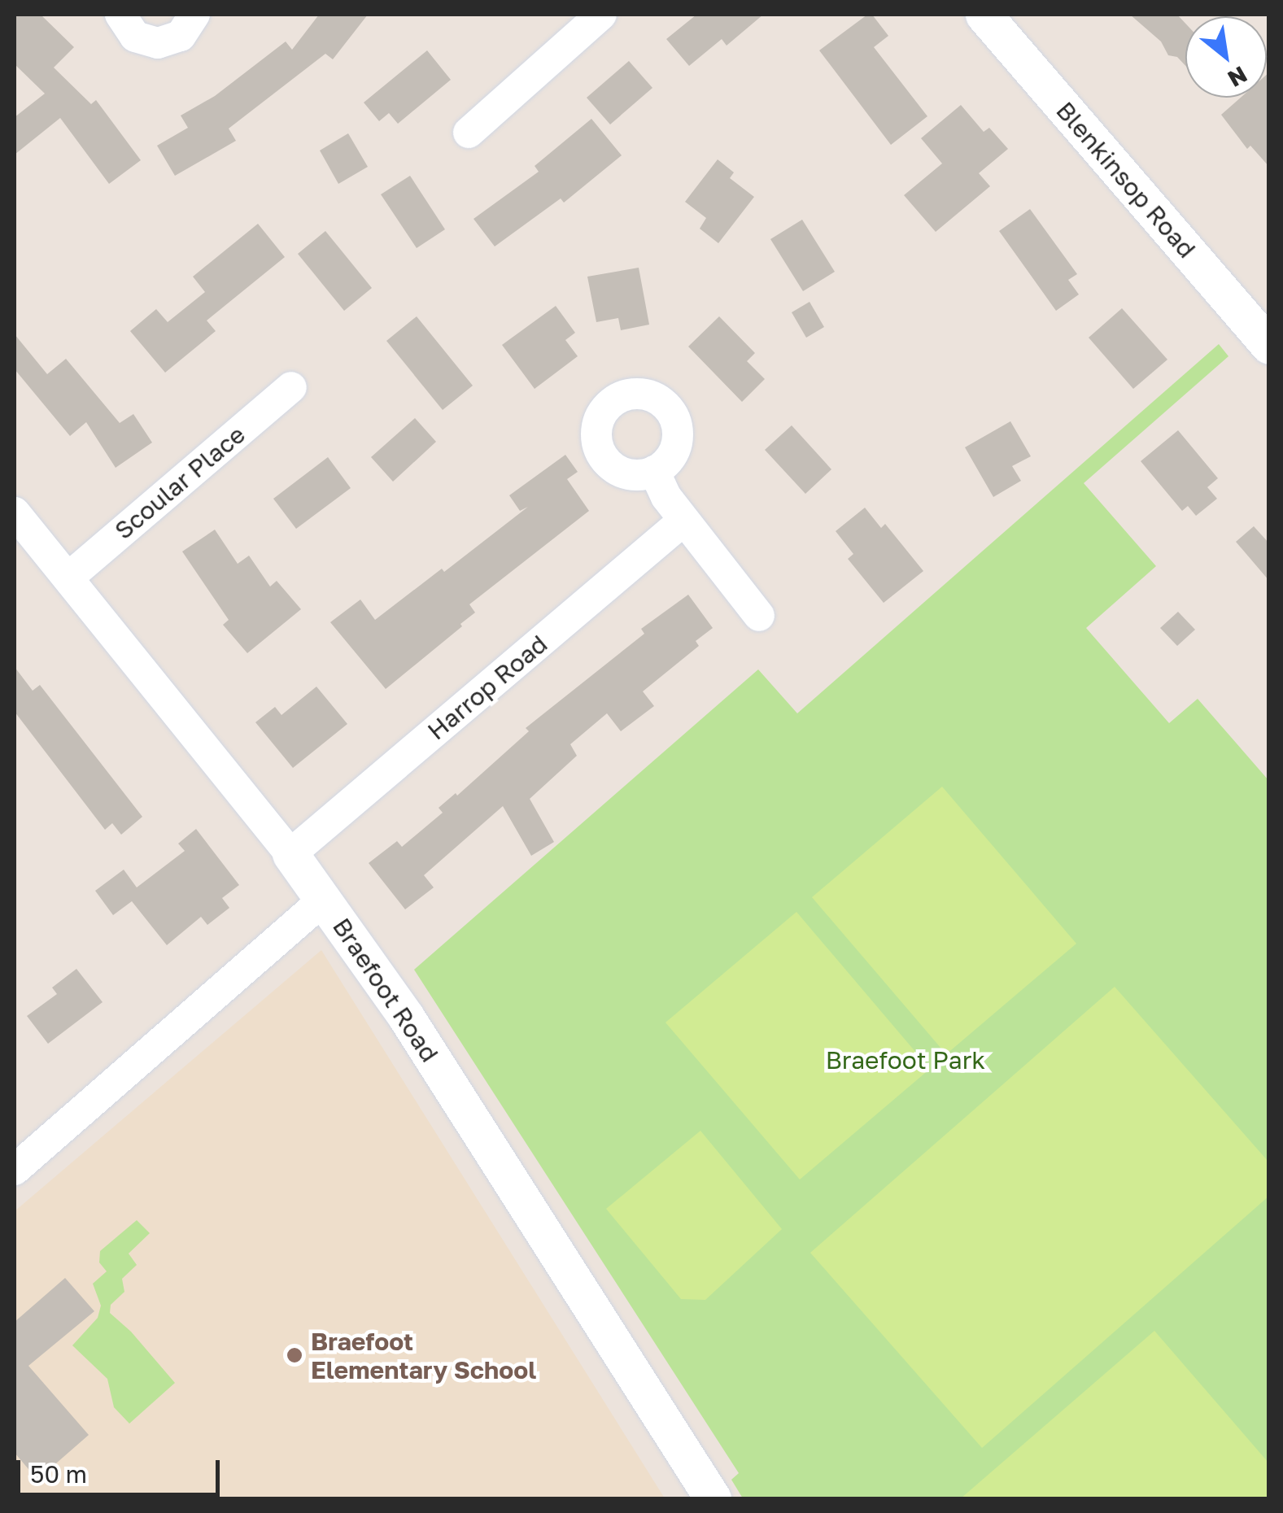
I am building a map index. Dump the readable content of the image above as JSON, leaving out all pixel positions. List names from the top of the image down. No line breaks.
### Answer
{"streets":{"street":["Blenkinsop Road","Scoular Place","Harrop Road","Braefoot Road"]},"crossings":[["Scoular Place","Braefoot Road"],["Harrop Road","Braefoot Road"]],"parks":["Braefoot Park"],"places":["Braefoot Elementary School"],"scale_bar":"50 m","north":"bottom right"}
